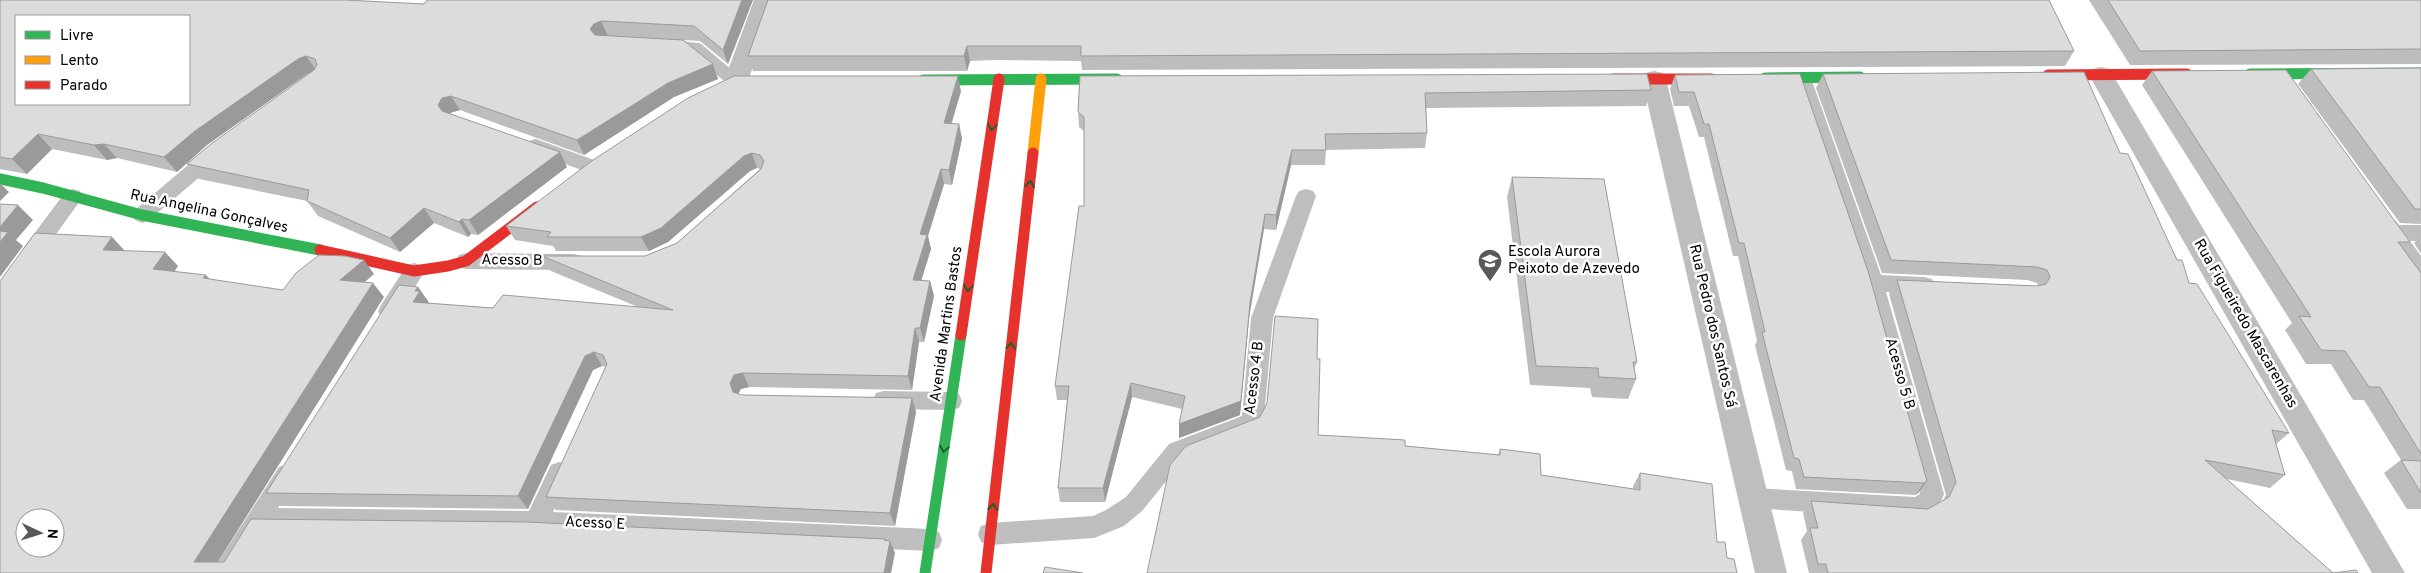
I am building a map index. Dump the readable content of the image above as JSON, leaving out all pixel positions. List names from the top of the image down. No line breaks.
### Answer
{"streets":{"street":["Rua Angelina Gonçalves","Avenida Martins Bastos","Rua Figueiredo Mascarenhas","Rua Pedro dos Santos Sá"],"lane":["Acesso B","Acesso 5 B","Acesso 4 B","Acesso E"]},"crossings":[["Avenida Martins Bastos","Acesso E"],["Rua Pedro dos Santos Sá","Acesso 5 B"]],"places":{"school or university":["Escola Aurora Peixoto de Azevedo"]},"legend":["Livre","Lento","Parado"],"north":"right"}
